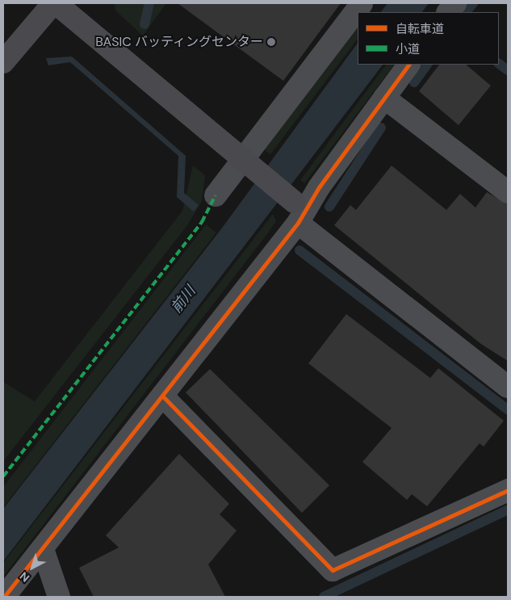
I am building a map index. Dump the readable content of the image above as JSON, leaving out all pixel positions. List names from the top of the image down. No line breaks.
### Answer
{"water":["前川"],"places":["BASIC バッティングセンター"],"legend":["自転車道","小道"],"north":"bottom left"}
